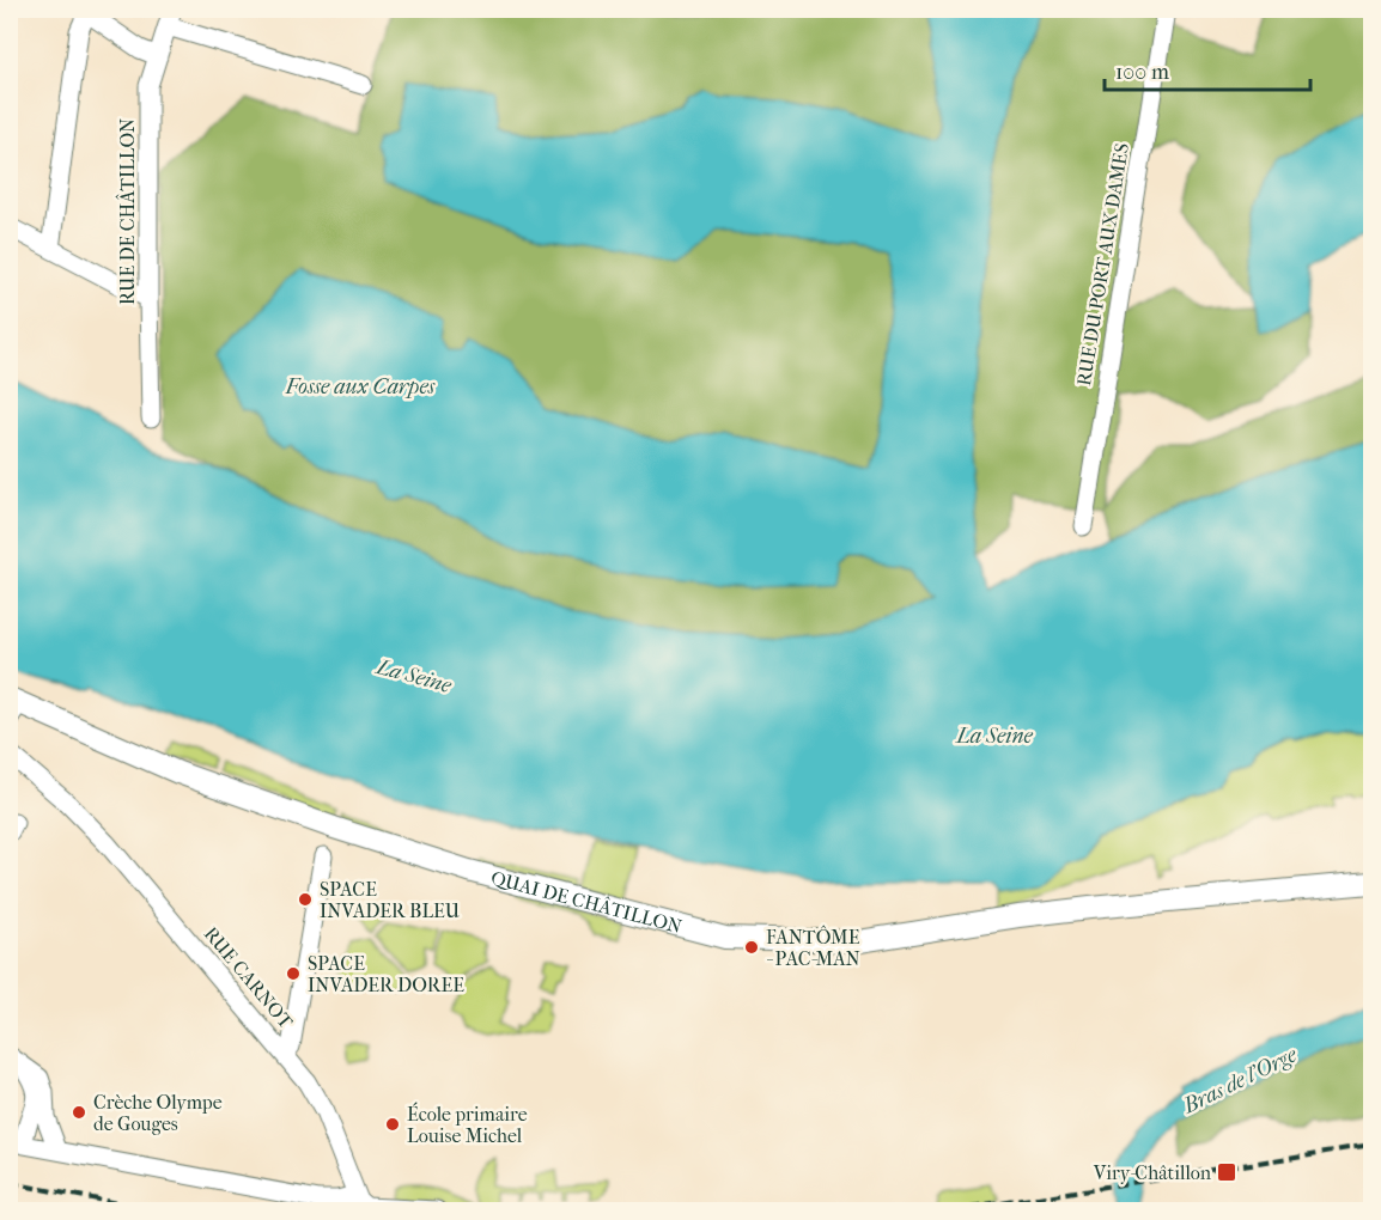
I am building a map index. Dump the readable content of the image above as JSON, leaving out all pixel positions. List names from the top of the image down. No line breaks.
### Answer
{"streets":{"main road":["QUAI DE CHÂTILLON"],"street":["RUE DE CHÂTILLON","RUE DU PORT AUX DAMES","RUE CARNOT"]},"water":["Fosse aux Carpes","La Seine","Bras de l'Orge"],"places":{"other":["SPACE INVADER BLEU","FANTÔME - PAC-MAN","SPACE INVADER DOREE","Crèche Olympe de Gouges","École primaire Louise Michel"],"transit":["Viry-Châtillon"]},"scale_bar":"100 m"}
